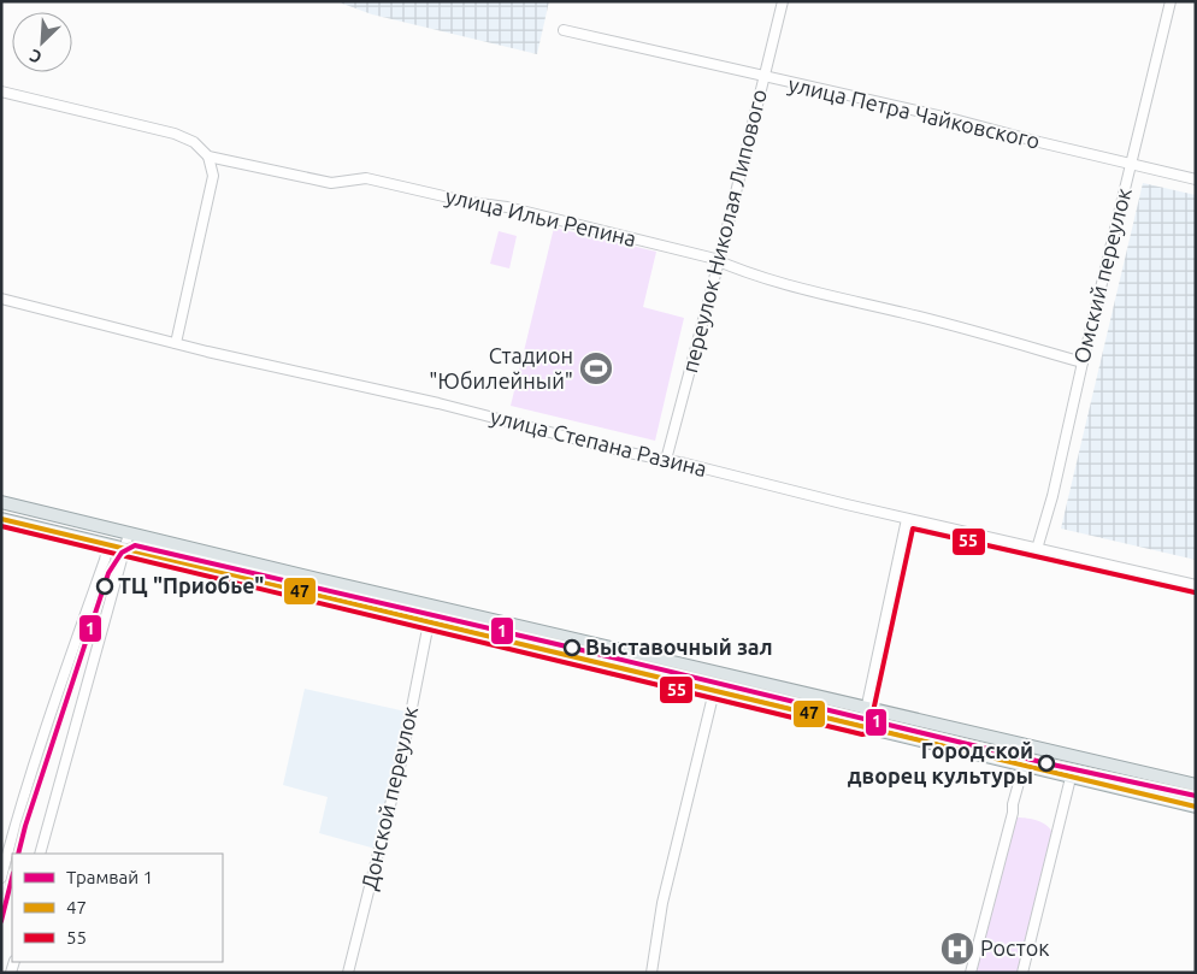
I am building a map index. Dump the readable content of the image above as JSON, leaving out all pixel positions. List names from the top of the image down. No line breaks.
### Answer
{"streets":{"street":["улица Петра Чайковского","улица Ильи Репина","переулок Николая Липового","Омский переулок","улица Степана Разина","Донской переулок"]},"crossings":[["улица Петра Чайковского","переулок Николая Липового"],["улица Петра Чайковского","Омский переулок"],["улица Ильи Репина","переулок Николая Липового"],["улица Ильи Репина","Омский переулок"],["переулок Николая Липового","улица Степана Разина"],["Омский переулок","улица Степана Разина"]],"places":{"sports":["Стадион \"Юбилейный\""],"other":["ТЦ \"Приобье\"","Выставочный зал","Городской дворец культуры"],"hospital":["Росток"]},"lines":["transit line 47","transit line 55","tram line 1"],"legend":["Трамвай 1","47","55"],"north":"bottom left"}
